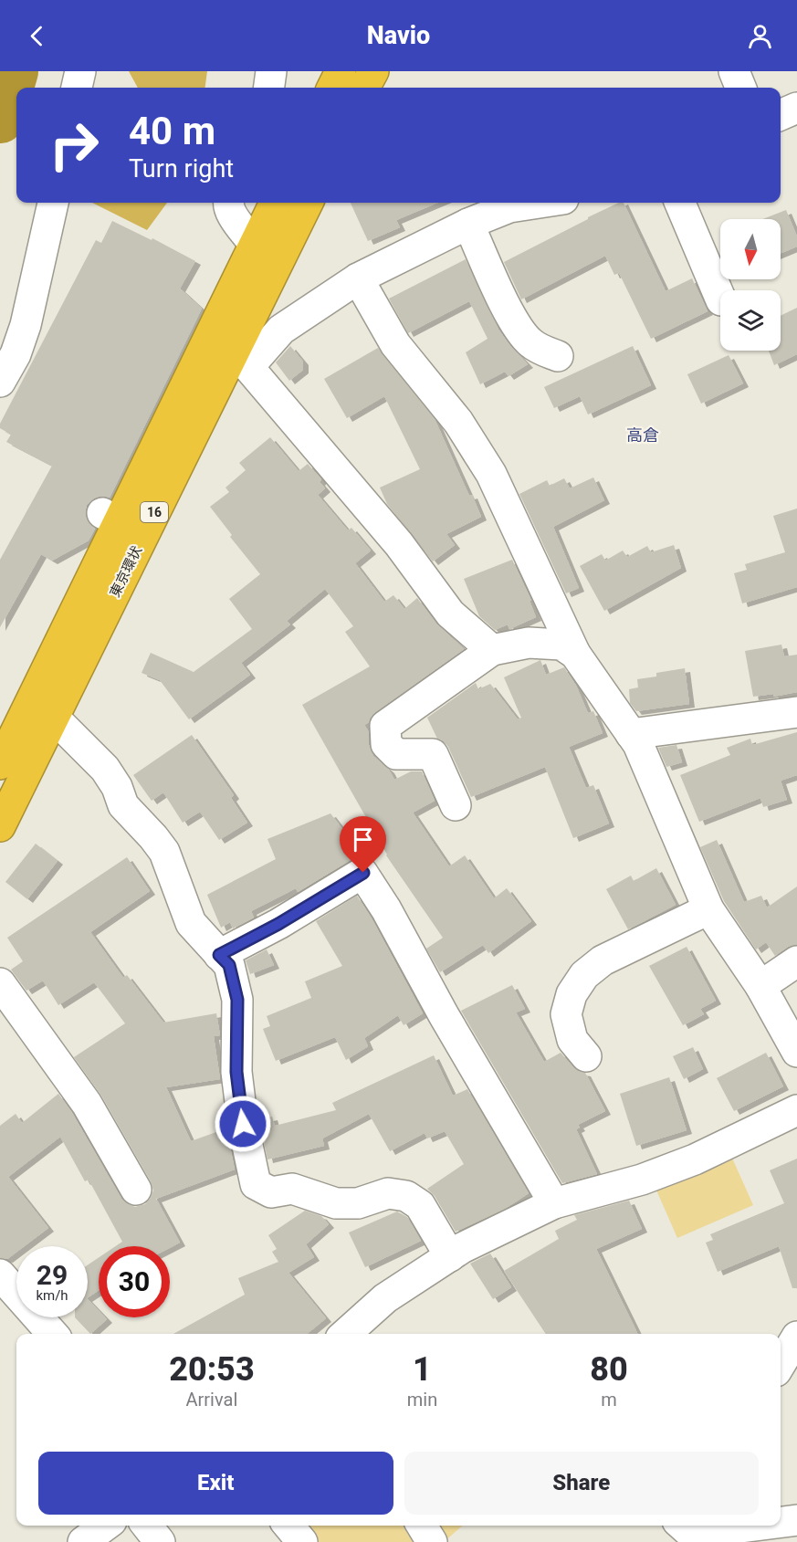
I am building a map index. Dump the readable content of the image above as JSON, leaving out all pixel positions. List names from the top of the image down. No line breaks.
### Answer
{"streets":{"highway":["16","東京環状"]},"districts":["高倉"],"north":"bottom","page":{"header":"Navio","turn":["40 m","Turn right"],"speed":"29 km/h","limit":"30","eta":["20:53","Arrival","1","min","80","m"],"buttons":["Exit","Share"]}}
